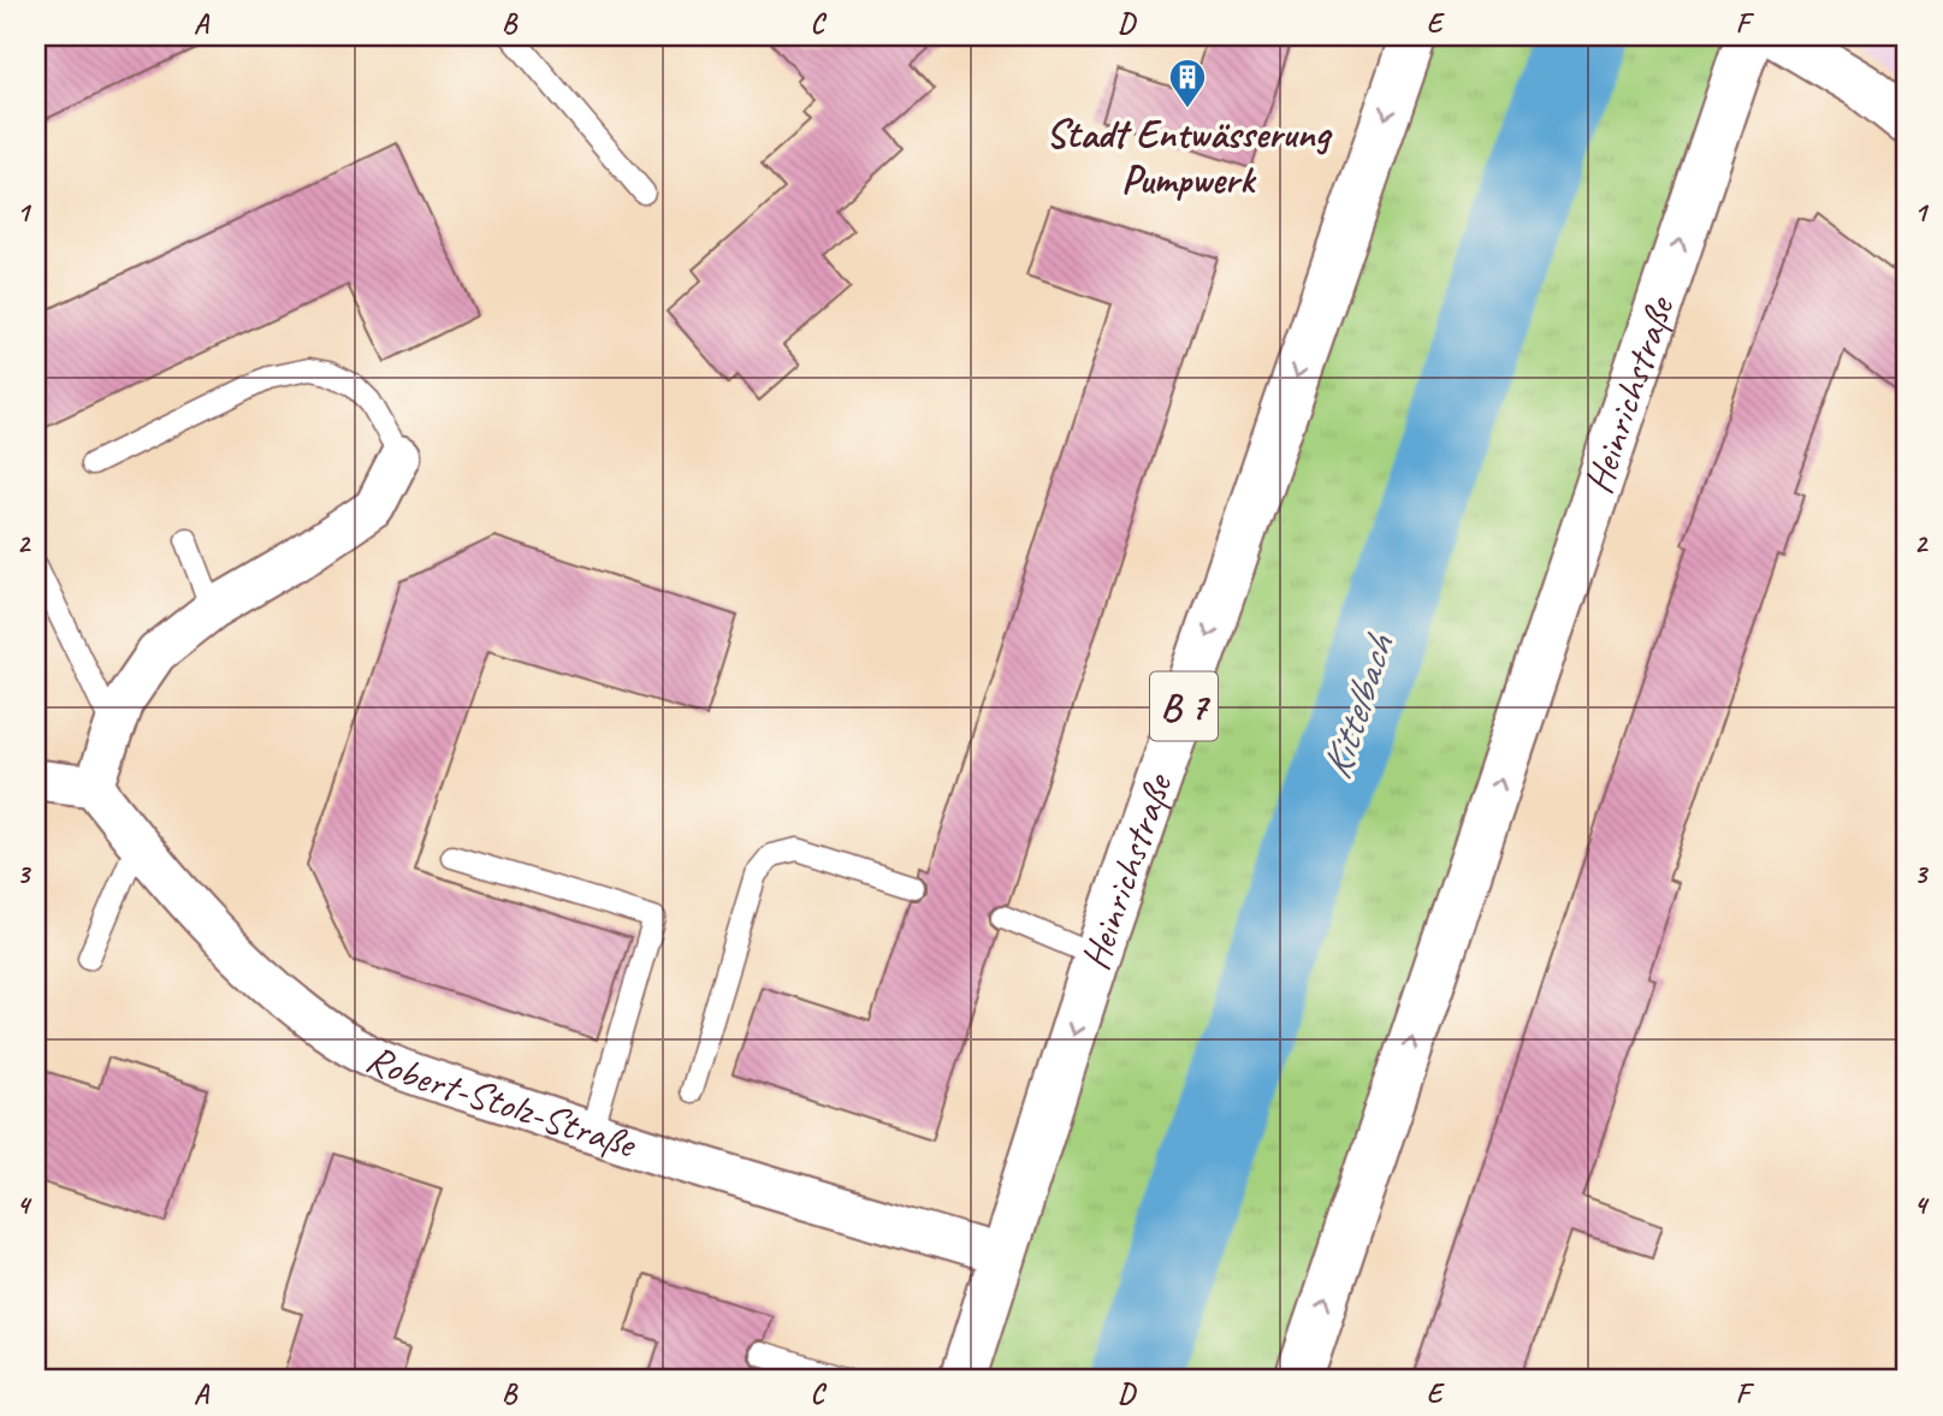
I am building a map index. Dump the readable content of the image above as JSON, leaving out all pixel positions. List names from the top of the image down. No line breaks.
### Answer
{"streets":{"main road":["Heinrichstraße","B 7"],"street":["Robert-Stolz-Straße"]},"crossings":[["Heinrichstraße","Robert-Stolz-Straße"]],"water":["Kittelbach"],"places":{"building":["Stadt Entwässerung Pumpwerk"]},"grid":{"columns":["A","B","C","D","E","F"],"rows":["1","2","3","4"]}}
